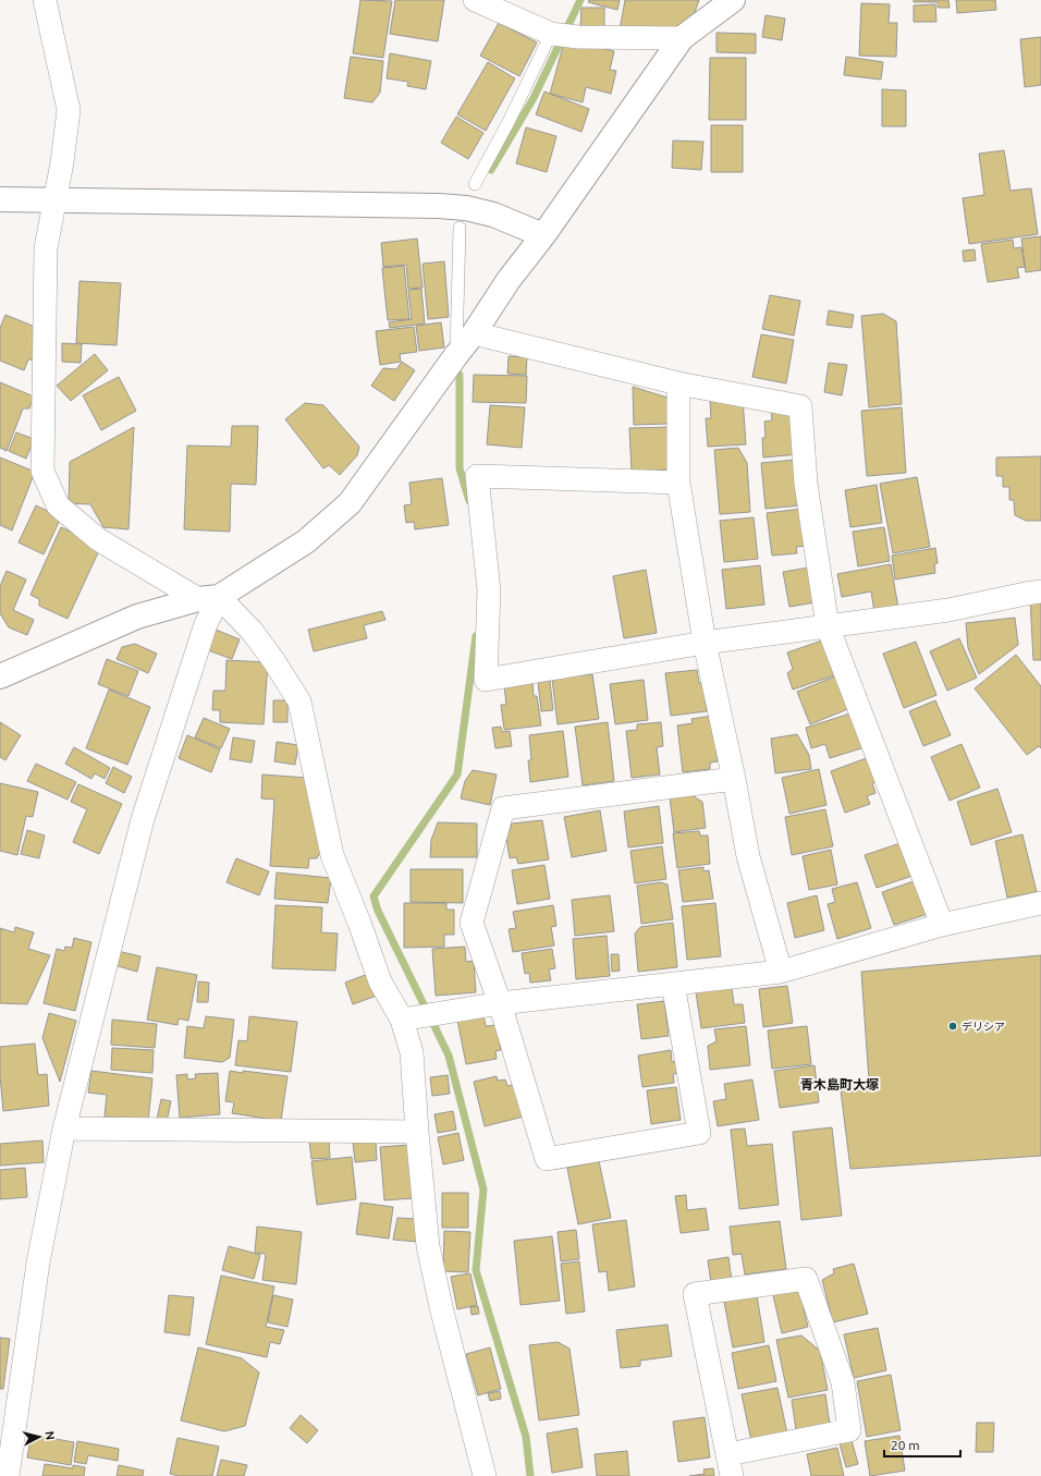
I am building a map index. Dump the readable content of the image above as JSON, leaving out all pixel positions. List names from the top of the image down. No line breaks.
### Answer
{"districts":["青木島町大塚"],"places":["デリシア"],"scale_bar":"20 m","north":"right"}
